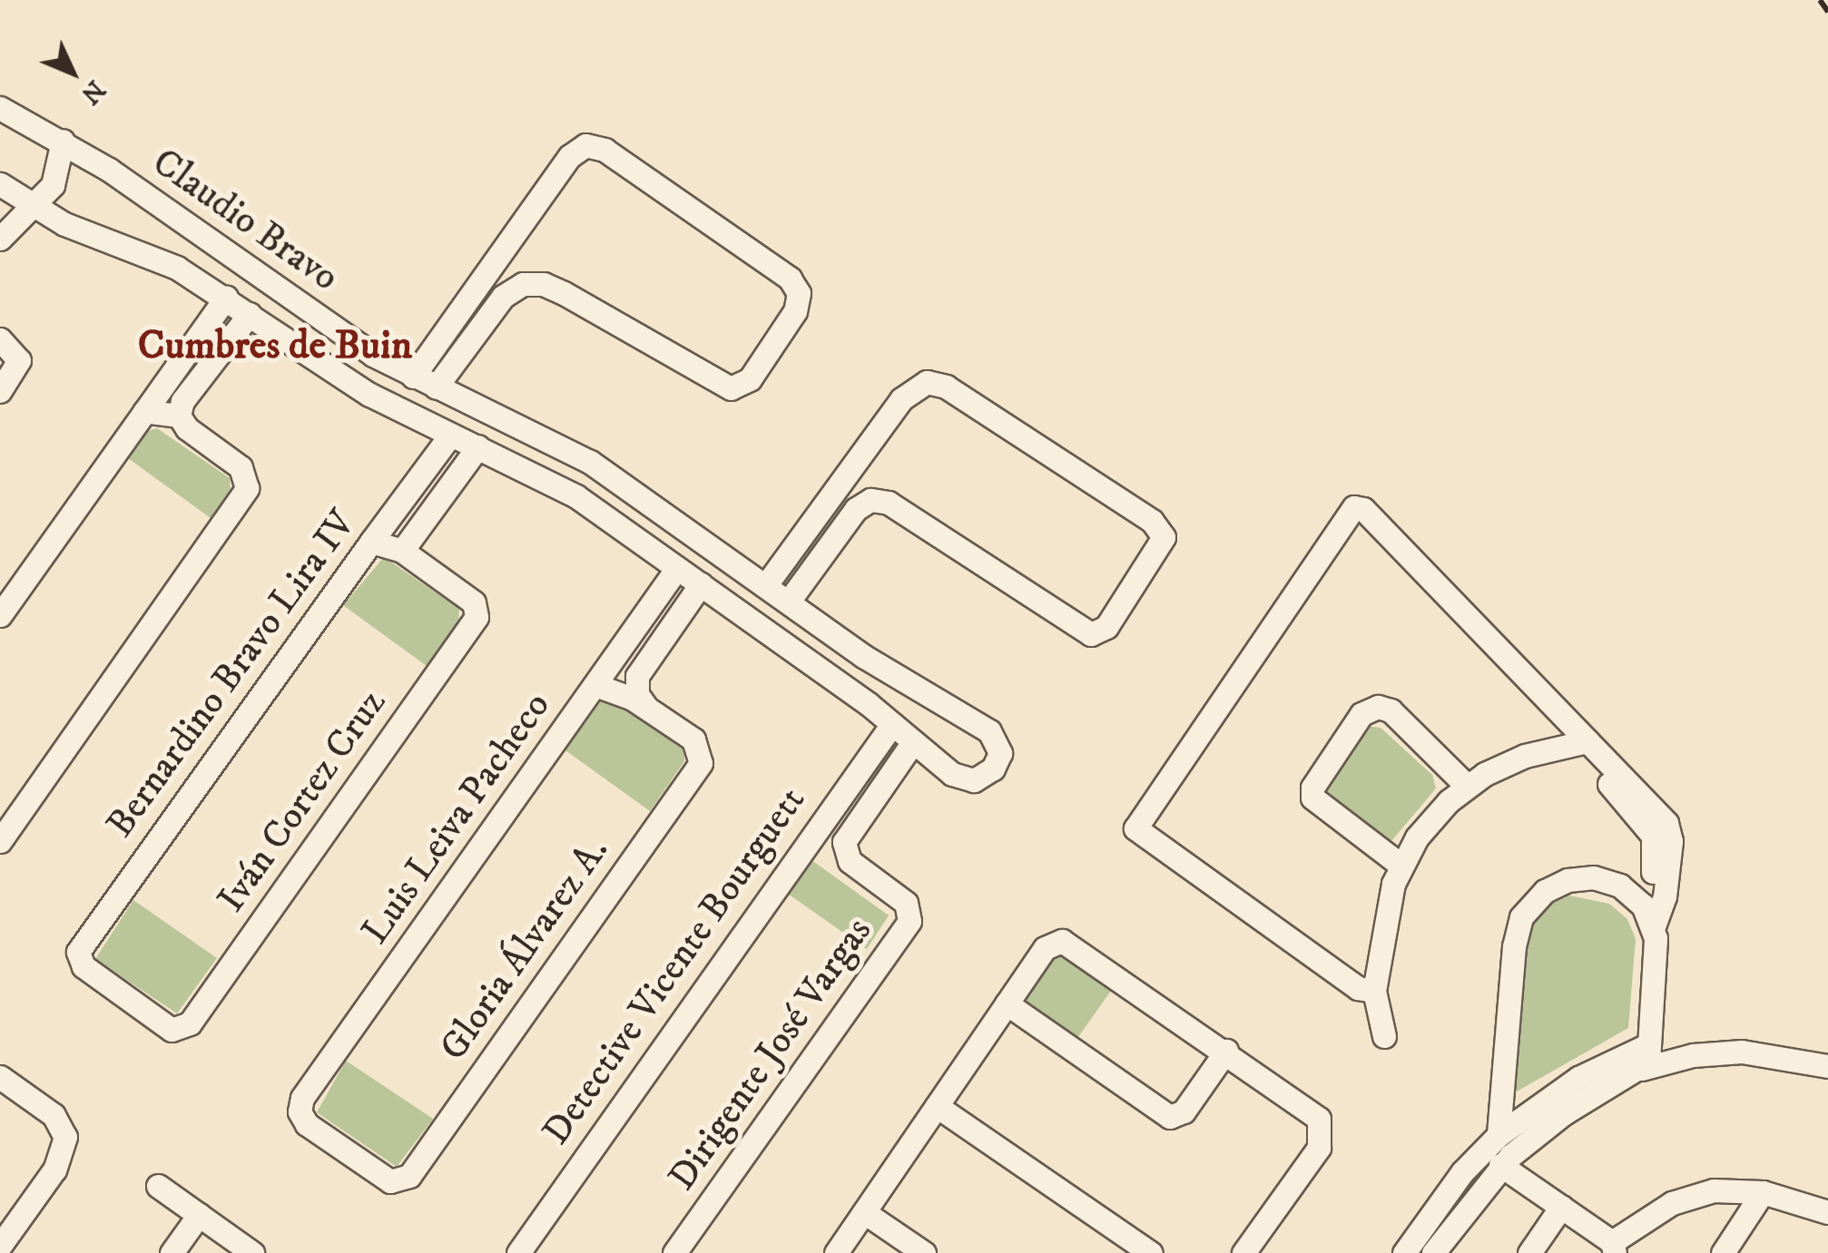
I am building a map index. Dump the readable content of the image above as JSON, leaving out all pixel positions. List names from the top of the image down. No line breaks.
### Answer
{"streets":{"street":["Claudio Bravo","Bernardino Bravo Lira IV","Iván Cortez Cruz","Luis Leiva Pacheco","Gloria Álvarez A.","Detective Vicente Bourguett","Dirigente José Vargas"]},"crossings":[["Claudio Bravo","Bernardino Bravo Lira IV"],["Claudio Bravo","Luis Leiva Pacheco"],["Claudio Bravo","Detective Vicente Bourguett"],["Bernardino Bravo Lira IV","Iván Cortez Cruz"],["Luis Leiva Pacheco","Gloria Álvarez A."],["Detective Vicente Bourguett","Dirigente José Vargas"]],"districts":["Cumbres de Buin"],"north":"bottom right"}
